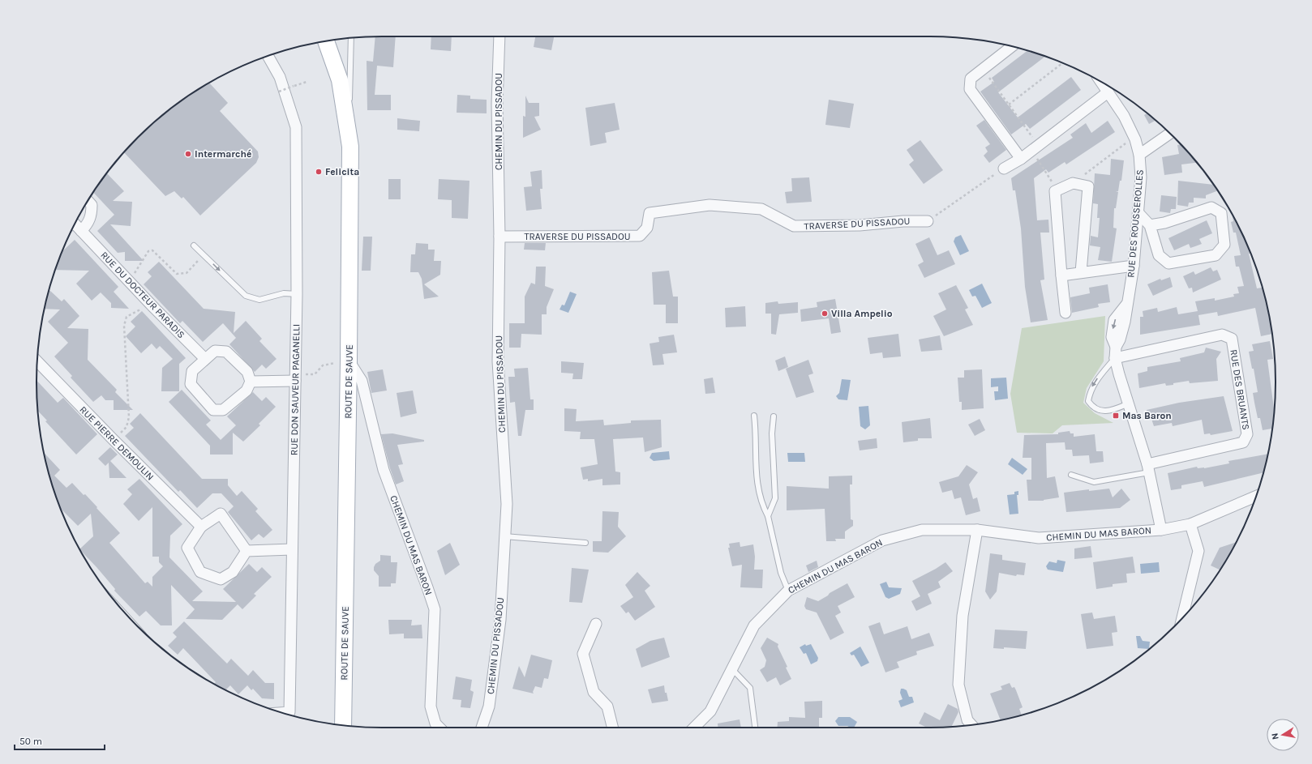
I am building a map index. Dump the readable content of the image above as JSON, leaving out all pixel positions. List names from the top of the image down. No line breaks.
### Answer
{"streets":{"main road":["ROUTE DE SAUVE"],"street":["CHEMIN DU PISSADOU","TRAVERSE DU PISSADOU","RUE DES ROUSSEROLLES","RUE DU DOCTEUR PARADIS","RUE DON SAUVEUR PAGANELLI","RUE DES BRUANTS","RUE PIERRE DEMOULIN","CHEMIN DU MAS BARON"]},"crossings":[["CHEMIN DU PISSADOU","TRAVERSE DU PISSADOU"],["RUE DES ROUSSEROLLES","RUE DES BRUANTS"],["RUE DES ROUSSEROLLES","CHEMIN DU MAS BARON"],["ROUTE DE SAUVE","CHEMIN DU MAS BARON"]],"places":{"other":["Intermarché","Felicita","Villa Ampelio"],"transit":["Mas Baron"]},"scale_bar":"50 m","north":"left"}
